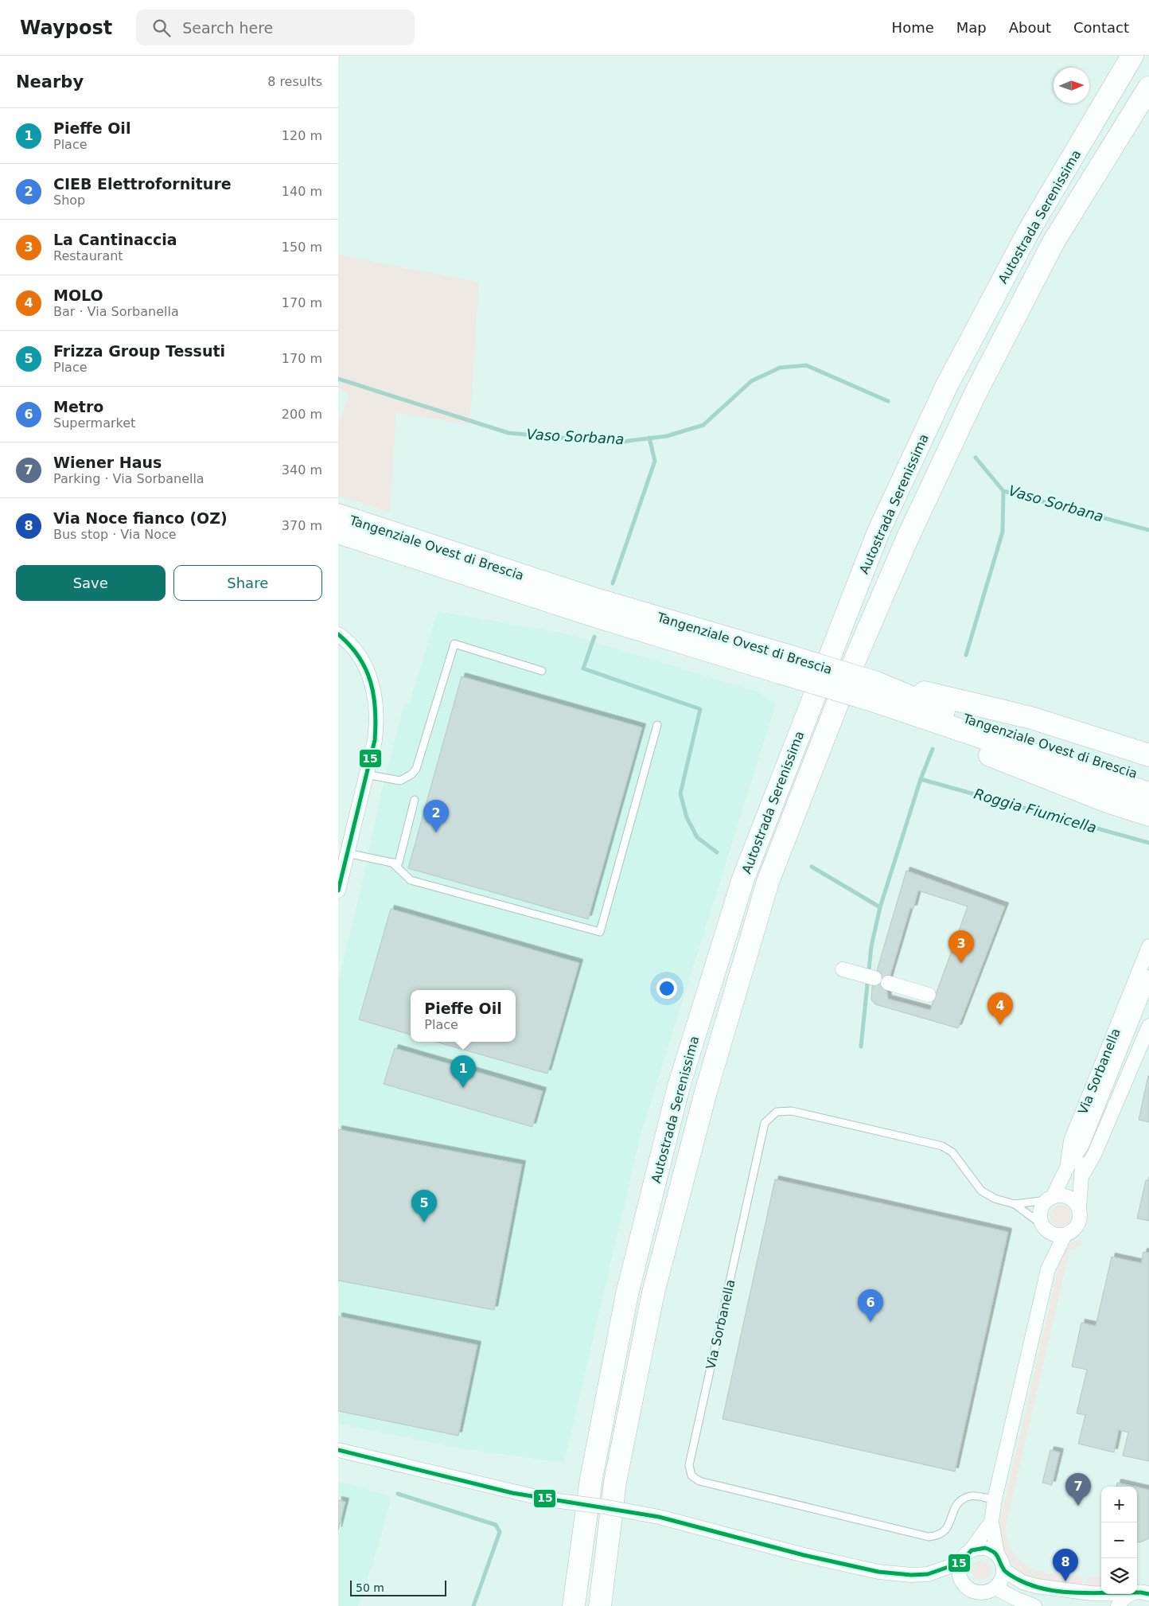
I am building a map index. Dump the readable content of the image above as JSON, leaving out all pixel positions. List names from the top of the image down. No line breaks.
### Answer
{"streets":{"highway":["Autostrada Serenissima","Tangenziale Ovest di Brescia"],"street":["Via Sorbanella"]},"water":["Vaso Sorbana","Roggia Fiumicella"],"lines":["transit line 15"],"scale_bar":"50 m","north":"right","page":{"header":"Waypost","search":"Search here","nav":["Home","Map","About","Contact"],"heading":["Nearby","8 results"],"list":[{"mark":"1","name":"Pieffe Oil","note":"Place","value":"120 m"},{"mark":"2","name":"CIEB Elettroforniture","note":"Shop","value":"140 m"},{"mark":"3","name":"La Cantinaccia","note":"Restaurant","value":"150 m"},{"mark":"4","name":"MOLO","note":"Bar · Via Sorbanella","value":"170 m"},{"mark":"5","name":"Frizza Group Tessuti","note":"Place","value":"170 m"},{"mark":"6","name":"Metro","note":"Supermarket","value":"200 m"},{"mark":"7","name":"Wiener Haus","note":"Parking · Via Sorbanella","value":"340 m"},{"mark":"8","name":"Via Noce fianco (OZ)","note":"Bus stop · Via Noce","value":"370 m"}],"buttons":["Save","Share"],"pins":["2","3","4","1","5","6","7","8"],"popup":["Pieffe Oil","Place"],"map_buttons":["+","−"],"scale":"50 m"}}
